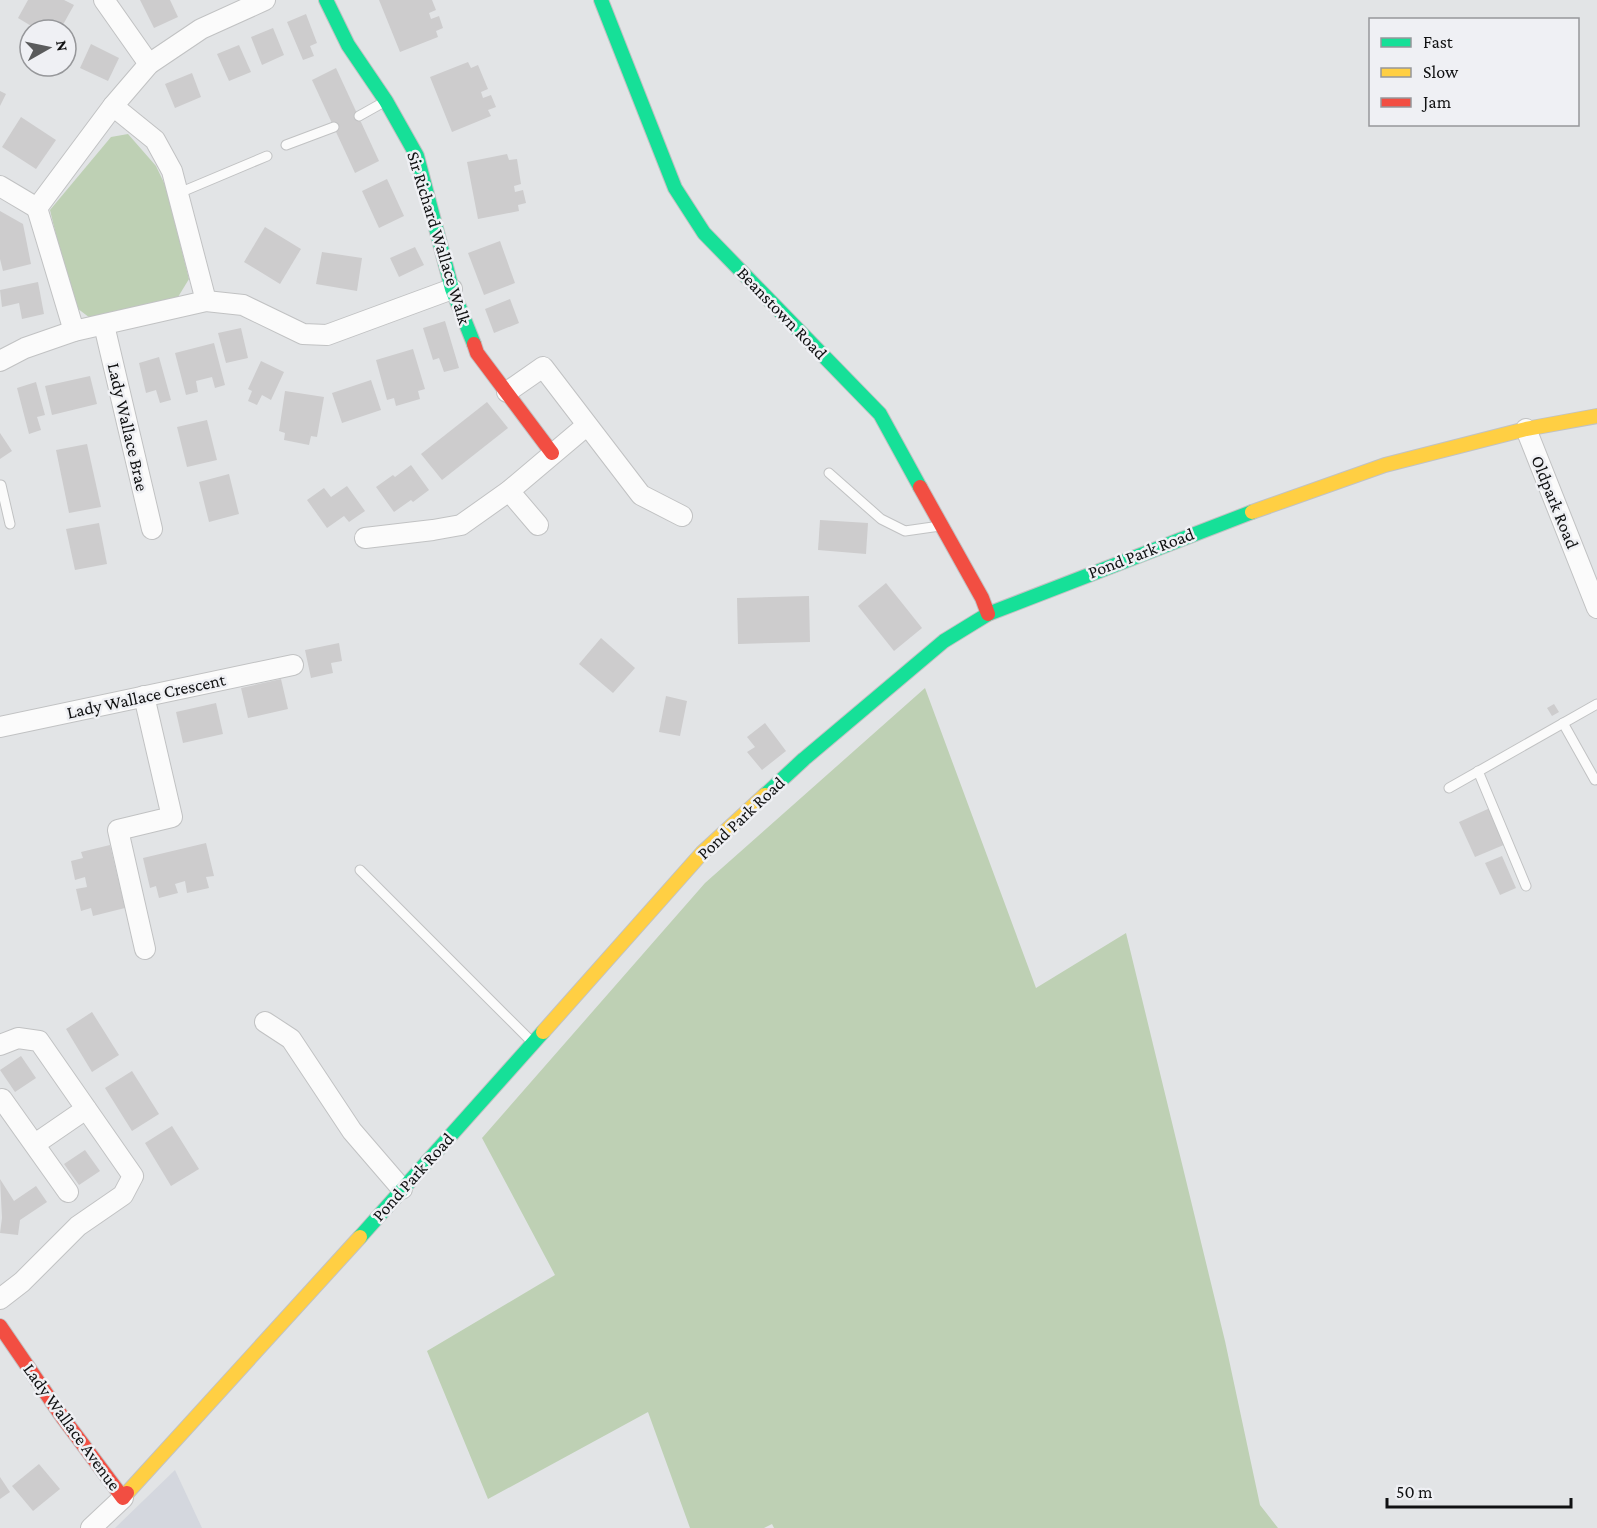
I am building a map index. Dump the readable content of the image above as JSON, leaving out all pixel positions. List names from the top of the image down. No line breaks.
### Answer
{"streets":{"main road":["Sir Richard Wallace Walk","Beanstown Road","Pond Park Road","Lady Wallace Avenue"],"street":["Lady Wallace Brae","Oldpark Road","Lady Wallace Crescent"]},"crossings":[["Beanstown Road","Pond Park Road"],["Oldpark Road","Pond Park Road"],["Pond Park Road","Lady Wallace Avenue"]],"legend":["Fast","Slow","Jam"],"scale_bar":"50 m","north":"right"}
